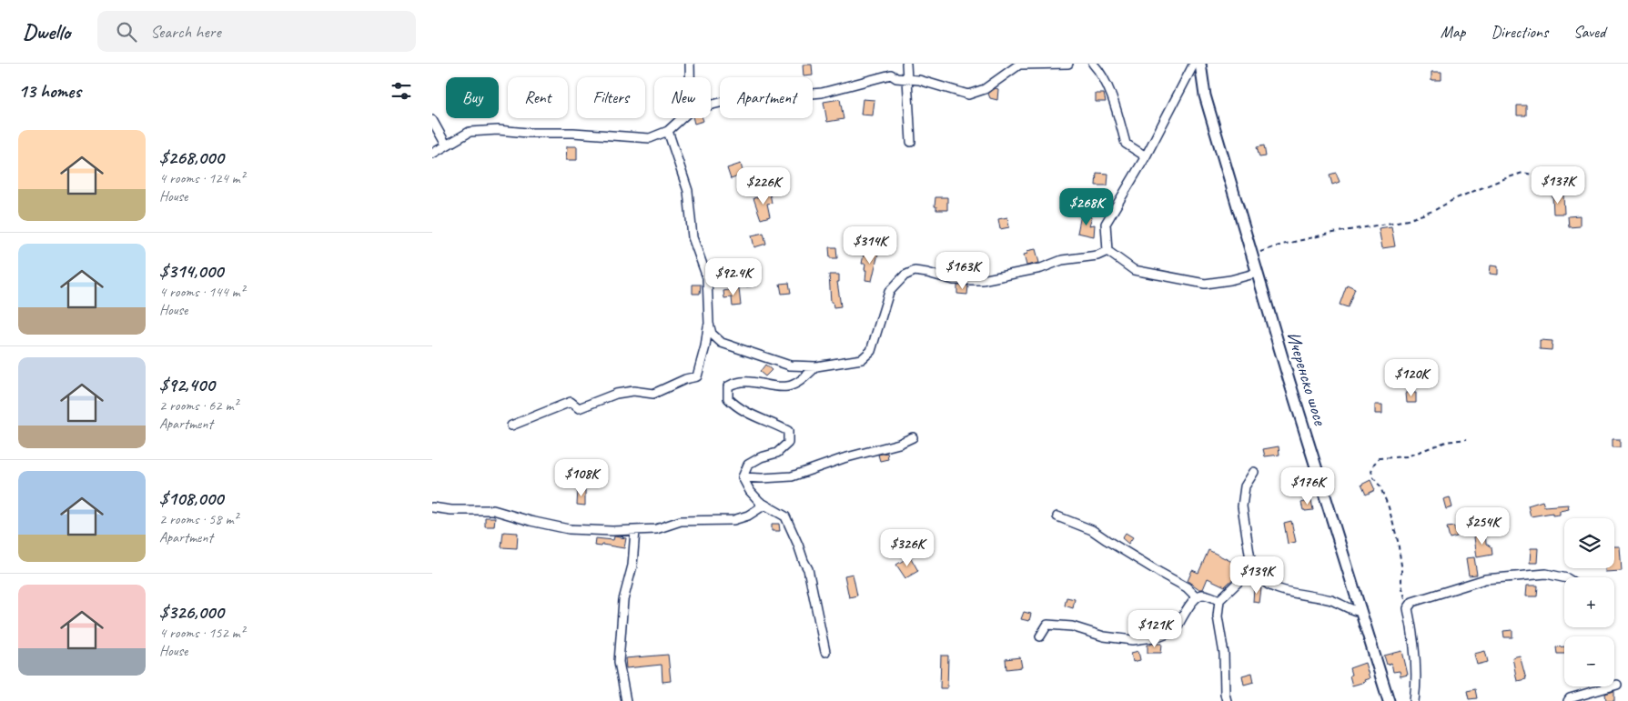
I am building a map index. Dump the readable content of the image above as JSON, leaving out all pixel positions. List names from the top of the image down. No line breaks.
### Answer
{"streets":{"street":["Ичеренско шосе"]},"page":{"header":"Dwello","search":"Search here","nav":["Map","Directions","Saved"],"heading":"13 homes","chip":["Buy","Rent","Filters","New","Apartment"],"list":[{"name":"$268,000","note":"4 rooms · 124 m² · House"},{"name":"$314,000","note":"4 rooms · 144 m² · House"},{"name":"$92,400","note":"2 rooms · 62 m² · Apartment"},{"name":"$108,000","note":"2 rooms · 58 m² · Apartment"},{"name":"$326,000","note":"4 rooms · 152 m² · House"}],"price":["$137K","$226K","$268K","$314K","$163K","$92.4K","$120K","$108K","$176K","$254K","$326K","$139K","$121K"],"map_buttons":["+","−"]}}
